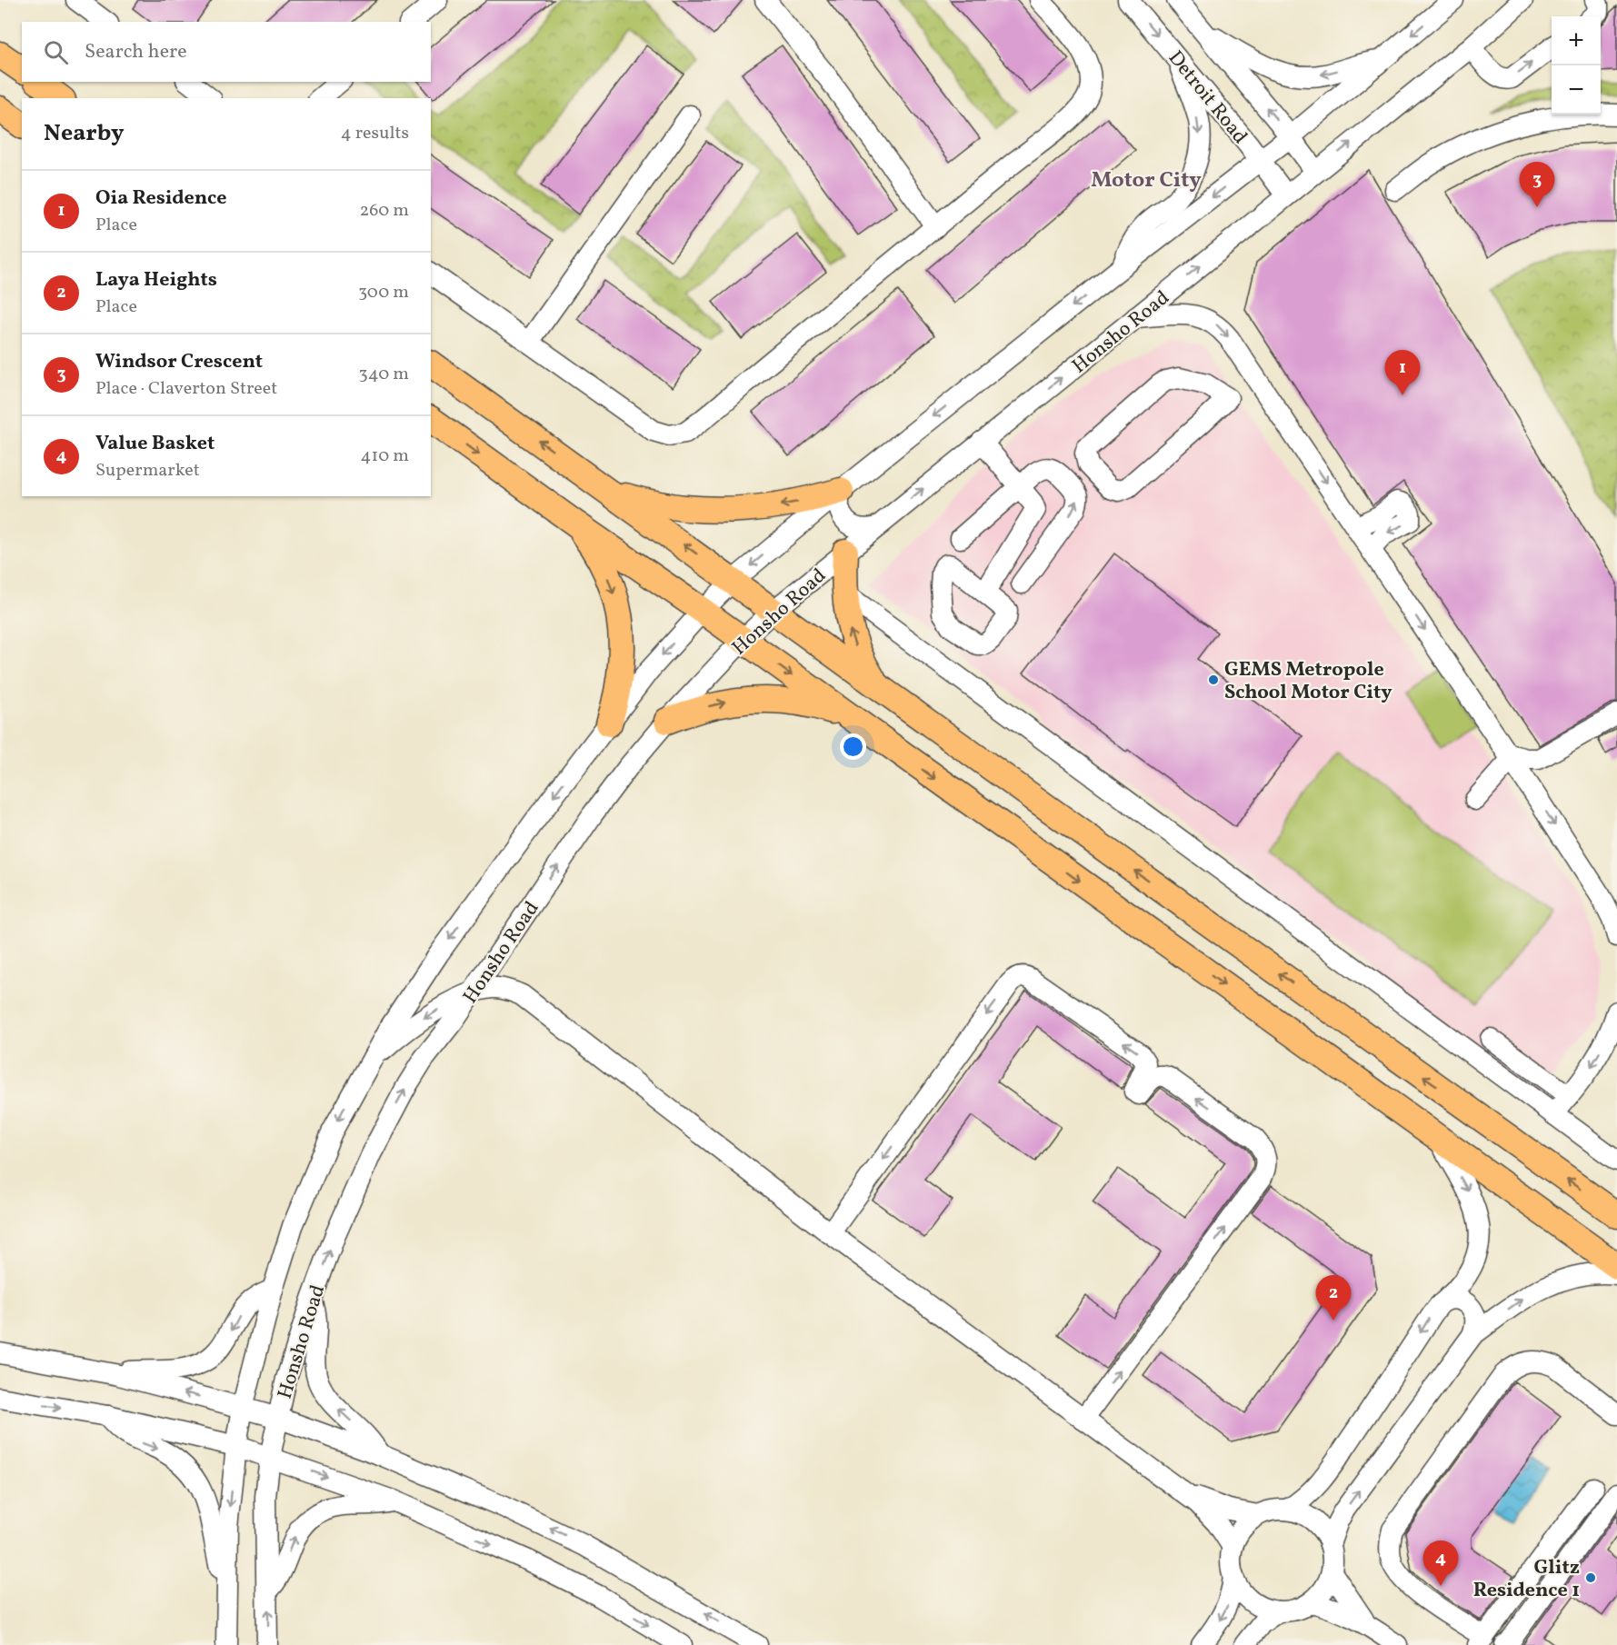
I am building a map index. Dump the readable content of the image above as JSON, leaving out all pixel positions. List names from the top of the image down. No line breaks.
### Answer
{"streets":{"street":["Detroit Road","Honsho Road"]},"crossings":[["Detroit Road","Honsho Road"]],"districts":["Motor City"],"places":["GEMS Metropole School Motor City","Glitz Residence 1"],"page":{"map_buttons":["+","−"],"search":"Search here","heading":["Nearby","4 results"],"pins":["3","1","2","4"],"list":[{"mark":"1","name":"Oia Residence","note":"Place","value":"260 m"},{"mark":"2","name":"Laya Heights","note":"Place","value":"300 m"},{"mark":"3","name":"Windsor Crescent","note":"Place · Claverton Street","value":"340 m"},{"mark":"4","name":"Value Basket","note":"Supermarket","value":"410 m"}]}}
